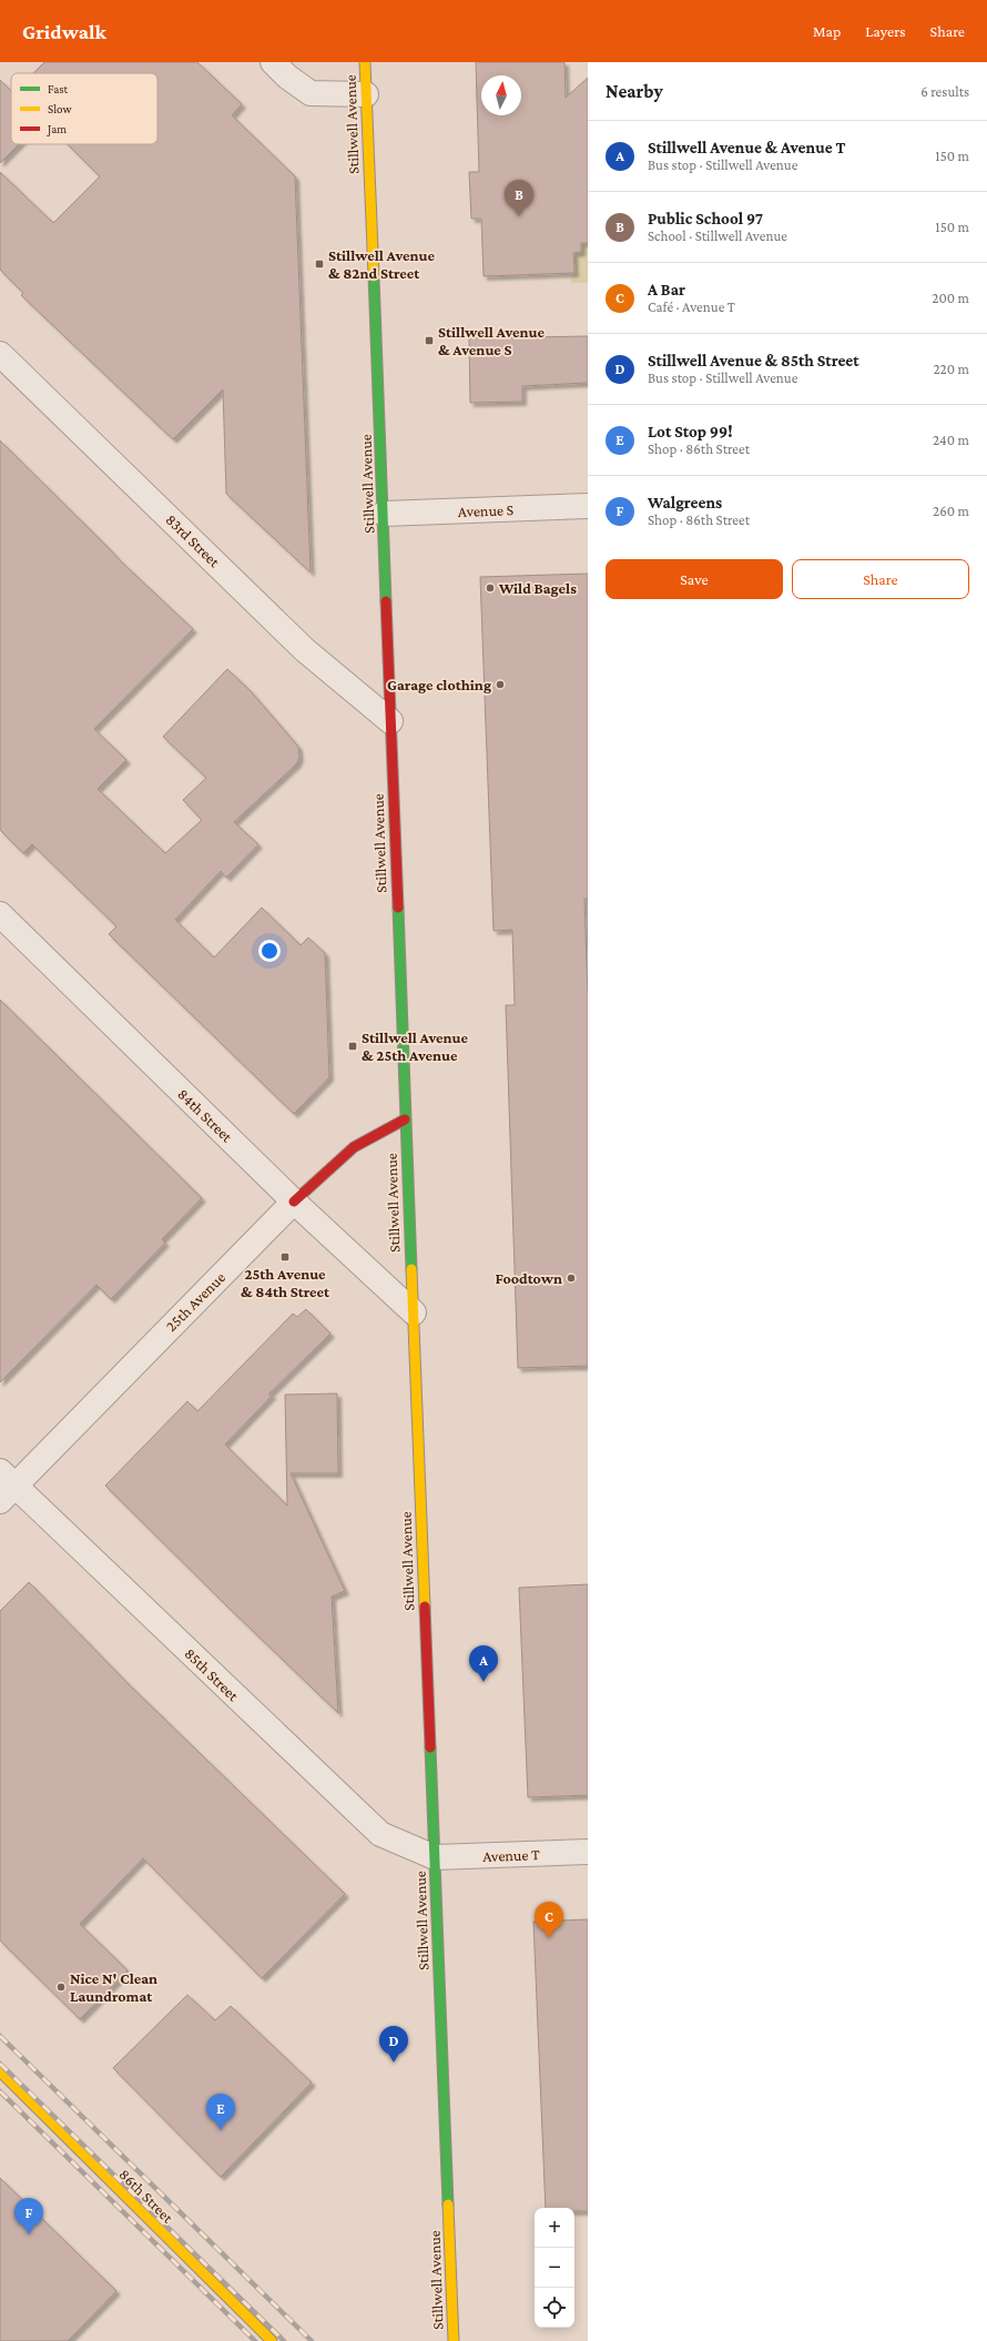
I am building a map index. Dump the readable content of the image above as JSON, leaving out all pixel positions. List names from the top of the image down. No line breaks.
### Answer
{"streets":{"main road":["Stillwell Avenue","25th Avenue","86th Street"],"street":["Avenue S","83rd Street","84th Street","85th Street","Avenue T"]},"crossings":[["Stillwell Avenue","Avenue S"],["Stillwell Avenue","83rd Street"],["Stillwell Avenue","84th Street"],["Stillwell Avenue","25th Avenue"],["Stillwell Avenue","85th Street"],["Stillwell Avenue","Avenue T"],["84th Street","25th Avenue"],["25th Avenue","85th Street"],["85th Street","Avenue T"]],"places":{"transit":["Stillwell Avenue & 82nd Street","Stillwell Avenue & Avenue S","Stillwell Avenue & 25th Avenue","25th Avenue & 84th Street"],"other":["Wild Bagels","Garage clothing","Foodtown","Nice N' Clean Laundromat"]},"legend":["Fast","Slow","Jam"],"north":"top","page":{"header":"Gridwalk","nav":["Map","Layers","Share"],"heading":["Nearby","6 results"],"list":[{"mark":"A","name":"Stillwell Avenue & Avenue T","note":"Bus stop · Stillwell Avenue","value":"150 m"},{"mark":"B","name":"Public School 97","note":"School · Stillwell Avenue","value":"150 m"},{"mark":"C","name":"A Bar","note":"Café · Avenue T","value":"200 m"},{"mark":"D","name":"Stillwell Avenue & 85th Street","note":"Bus stop · Stillwell Avenue","value":"220 m"},{"mark":"E","name":"Lot Stop 99!","note":"Shop · 86th Street","value":"240 m"},{"mark":"F","name":"Walgreens","note":"Shop · 86th Street","value":"260 m"}],"pins":["B","A","C","D","E","F"],"buttons":["Save","Share"],"map_buttons":["+","−"]}}
